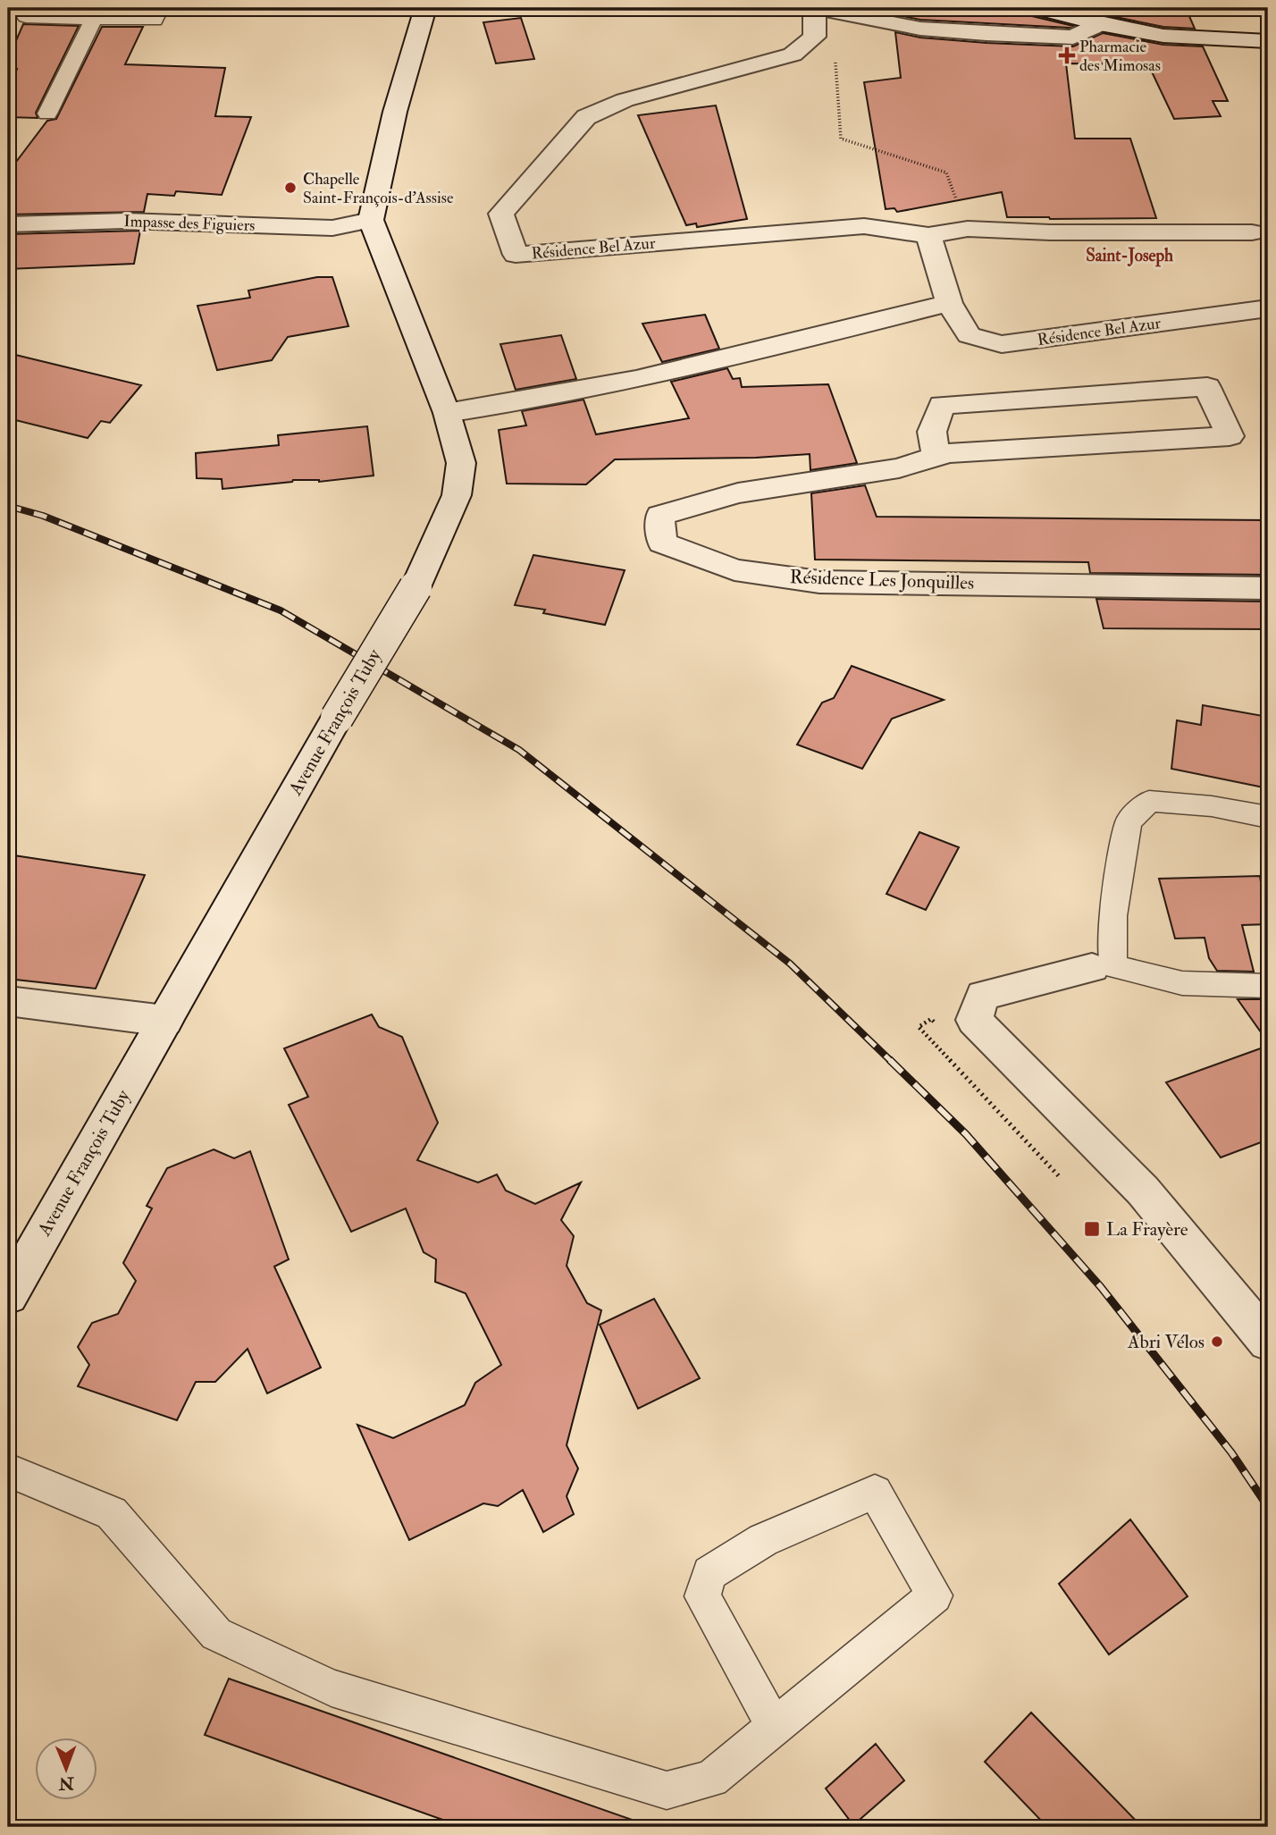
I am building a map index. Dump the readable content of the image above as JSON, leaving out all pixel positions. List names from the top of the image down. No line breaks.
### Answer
{"streets":{"street":["Impasse des Figuiers","Résidence Bel Azur","Résidence Les Jonquilles","Avenue François Tuby"]},"crossings":[["Impasse des Figuiers","Avenue François Tuby"]],"districts":["Saint-Joseph"],"places":{"health":["Pharmacie des Mimosas"],"other":["Chapelle Saint-François-d'Assise","Abri Vélos"],"transit":["La Frayère"]},"north":"bottom"}
